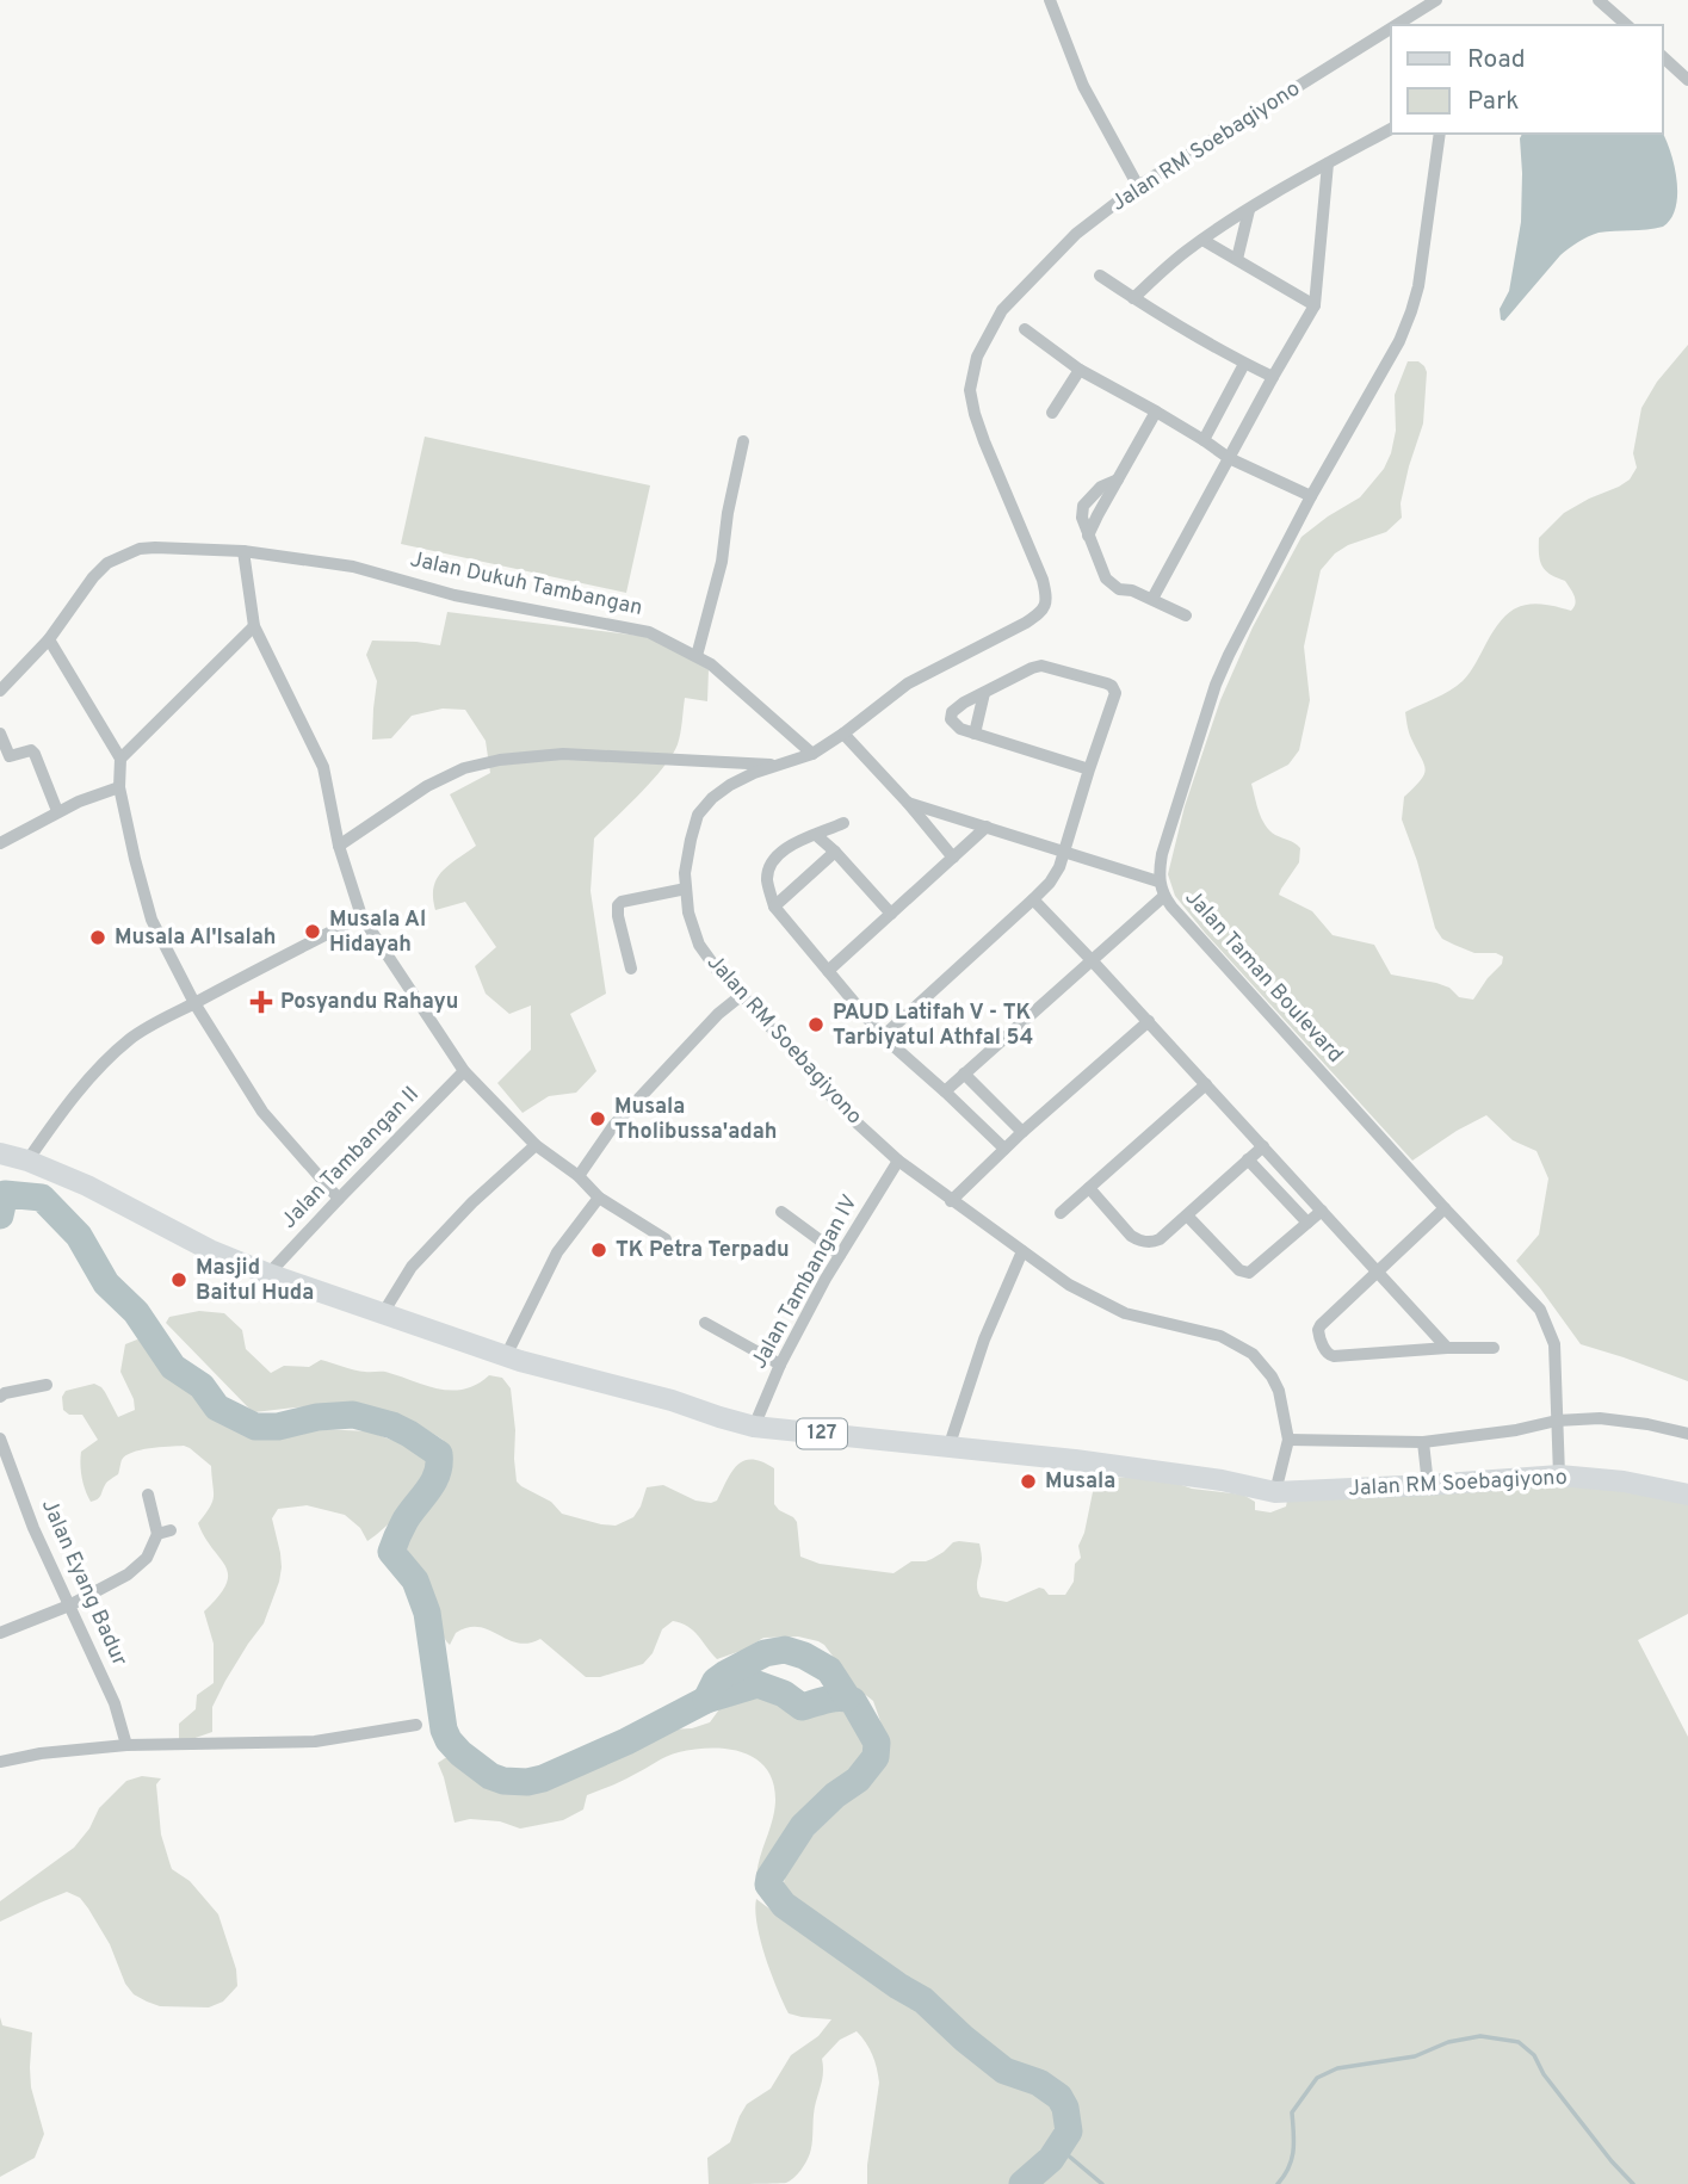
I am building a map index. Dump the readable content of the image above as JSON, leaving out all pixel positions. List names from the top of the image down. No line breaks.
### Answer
{"streets":{"main road":["Jalan RM Soebagiyono","127"],"street":["Jalan Dukuh Tambangan","Jalan Taman Boulevard","Jalan Tambangan II","Jalan Tambangan IV","Jalan Eyang Badur"]},"crossings":[["Jalan RM Soebagiyono","Jalan Dukuh Tambangan"],["Jalan RM Soebagiyono","Jalan Taman Boulevard"],["Jalan RM Soebagiyono","Jalan Tambangan II"],["Jalan RM Soebagiyono","Jalan Tambangan IV"]],"places":{"other":["Musala Al Hidayah","Musala Al'Isalah","PAUD Latifah V - TK Tarbiyatul Athfal 54","Musala Tholibussa'adah","TK Petra Terpadu","Masjid Baitul Huda","Musala"],"health":["Posyandu Rahayu"]},"legend":["Road","Park"]}
